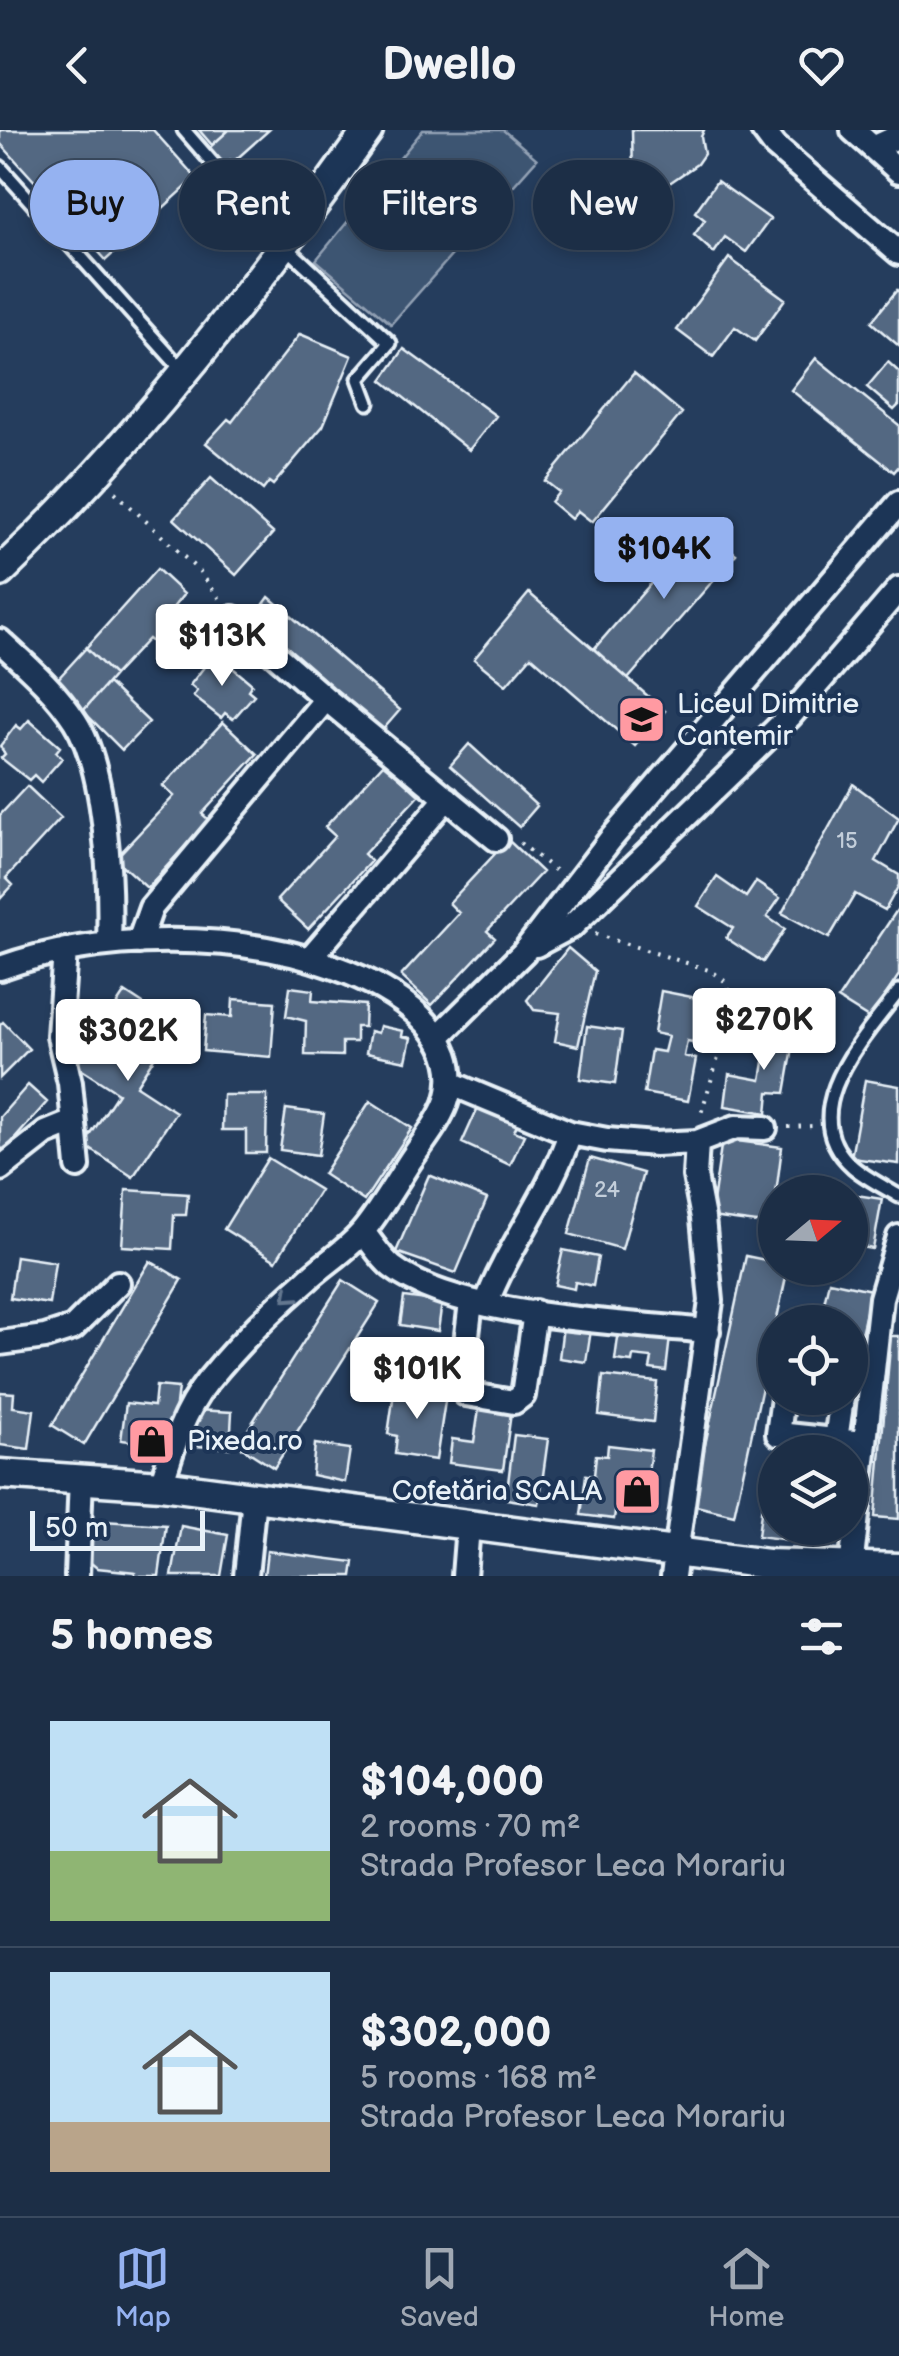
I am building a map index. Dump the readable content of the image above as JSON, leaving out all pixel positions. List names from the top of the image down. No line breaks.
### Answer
{"places":{"school or university":["Liceul Dimitrie Cantemir"],"shop":["Pixeda.ro","Cofetăria SCALA"]},"house_numbers":["15","24"],"scale_bar":"50 m","north":"right","page":{"header":"Dwello","chip":["Buy","Rent","Filters","New"],"price":["$104K","$113K","$270K","$302K","$101K"],"scale":"50 m","heading":"5 homes","list":[{"name":"$104,000","note":"2 rooms · 70 m² · Strada Profesor Leca Morariu"},{"name":"$302,000","note":"5 rooms · 168 m² · Strada Profesor Leca Morariu"}],"tabs":["Map","Saved","Home"]}}
